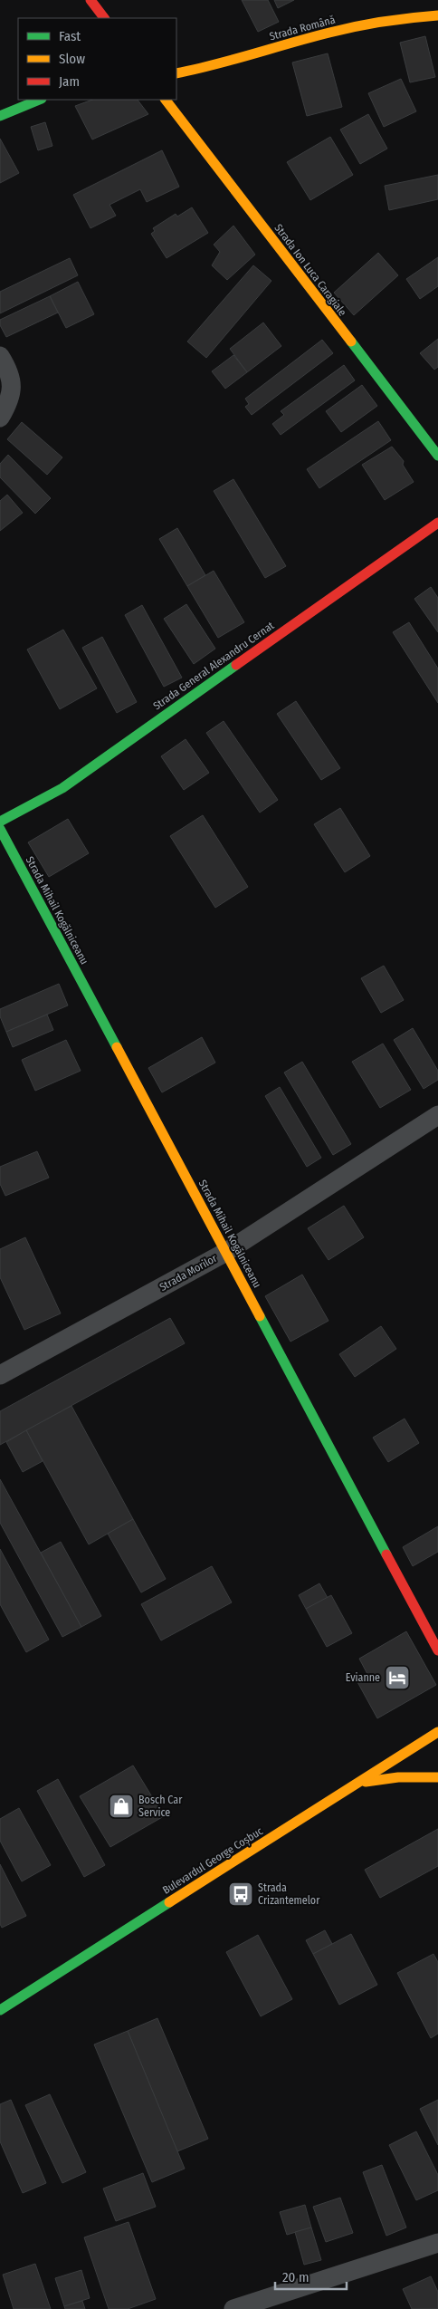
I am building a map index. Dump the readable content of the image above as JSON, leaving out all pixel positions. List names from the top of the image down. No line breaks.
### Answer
{"streets":{"street":["Strada Română","Strada Ion Luca Caragiale","Strada General Alexandru Cernat","Strada Mihail Kogălniceanu","Strada Morilor","Bulevardul George Coșbuc"]},"crossings":[["Strada Mihail Kogălniceanu","Strada Morilor"]],"places":{"hotel":["Evianne"],"shop":["Bosch Car Service"],"bus stop":["Strada Crizantemelor"]},"legend":["Fast","Slow","Jam"],"scale_bar":"20 m"}
